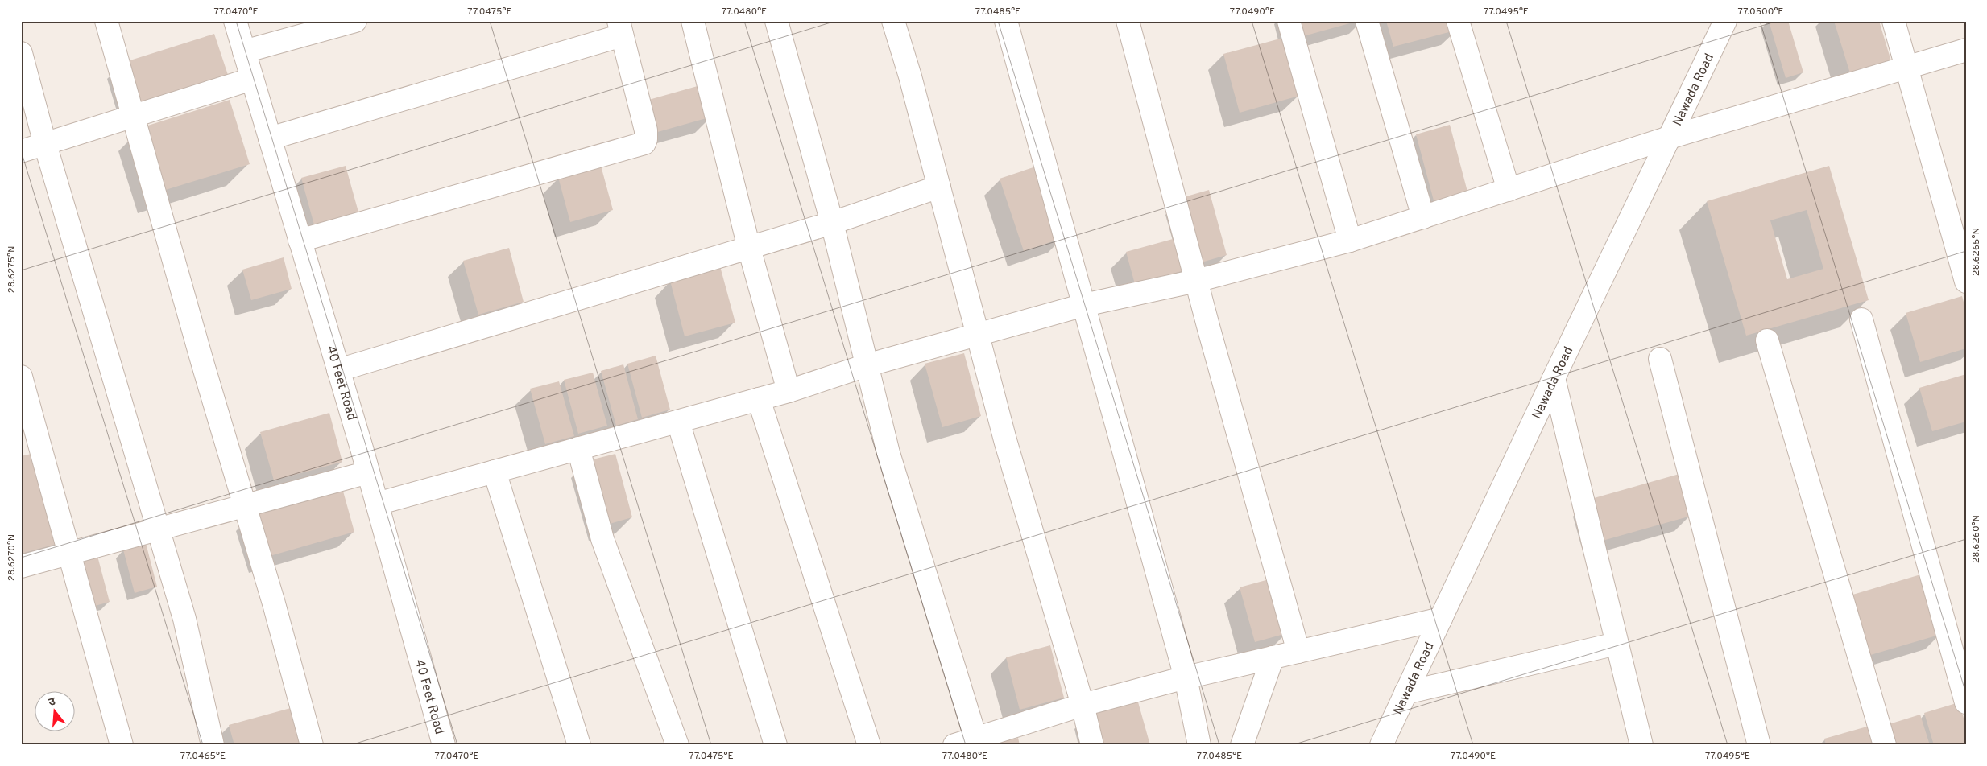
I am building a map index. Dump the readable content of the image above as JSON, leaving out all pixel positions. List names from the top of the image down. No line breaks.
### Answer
{"streets":{"street":["Nawada Road","40 Feet Road"]},"north":"top","coordinates":["77.0470°E","77.0475°E","77.0480°E","77.0485°E","77.0490°E","77.0495°E","77.0500°E","28.6265°N","28.6275°N","28.6260°N","28.6270°N","77.0465°E"]}
